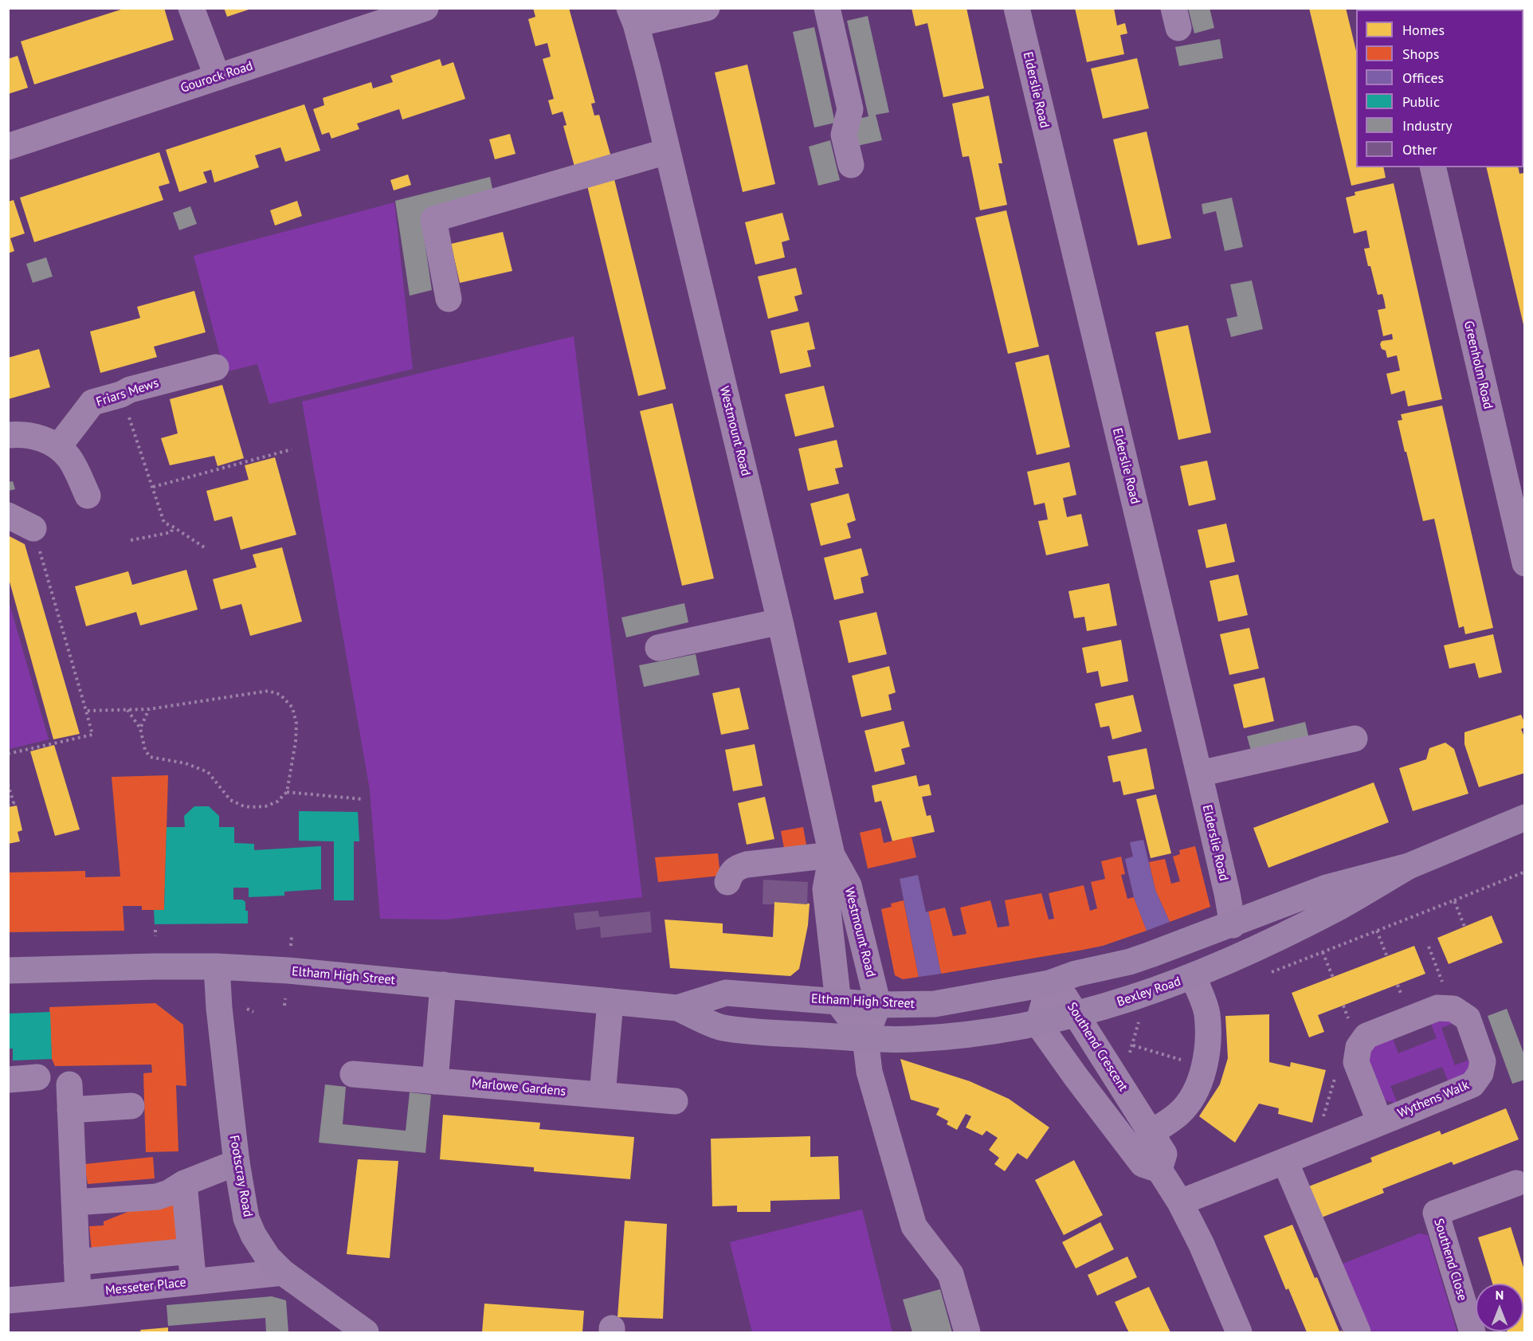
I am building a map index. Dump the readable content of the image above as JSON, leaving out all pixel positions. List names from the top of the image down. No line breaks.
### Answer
{"streets":{"main road":["Eltham High Street","Bexley Road","Footscray Road"],"street":["Gourock Road","Elderslie Road","Greenholm Road","Friars Mews","Westmount Road","Southend Crescent","Marlowe Gardens","Wythens Walk","Southend Close","Messeter Place"]},"crossings":[["Elderslie Road","Bexley Road"],["Westmount Road","Eltham High Street"],["Eltham High Street","Bexley Road"],["Eltham High Street","Southend Crescent"],["Eltham High Street","Footscray Road"],["Bexley Road","Southend Crescent"],["Footscray Road","Messeter Place"]],"legend":["Homes","Shops","Offices","Public","Industry","Other"],"north":"top"}
